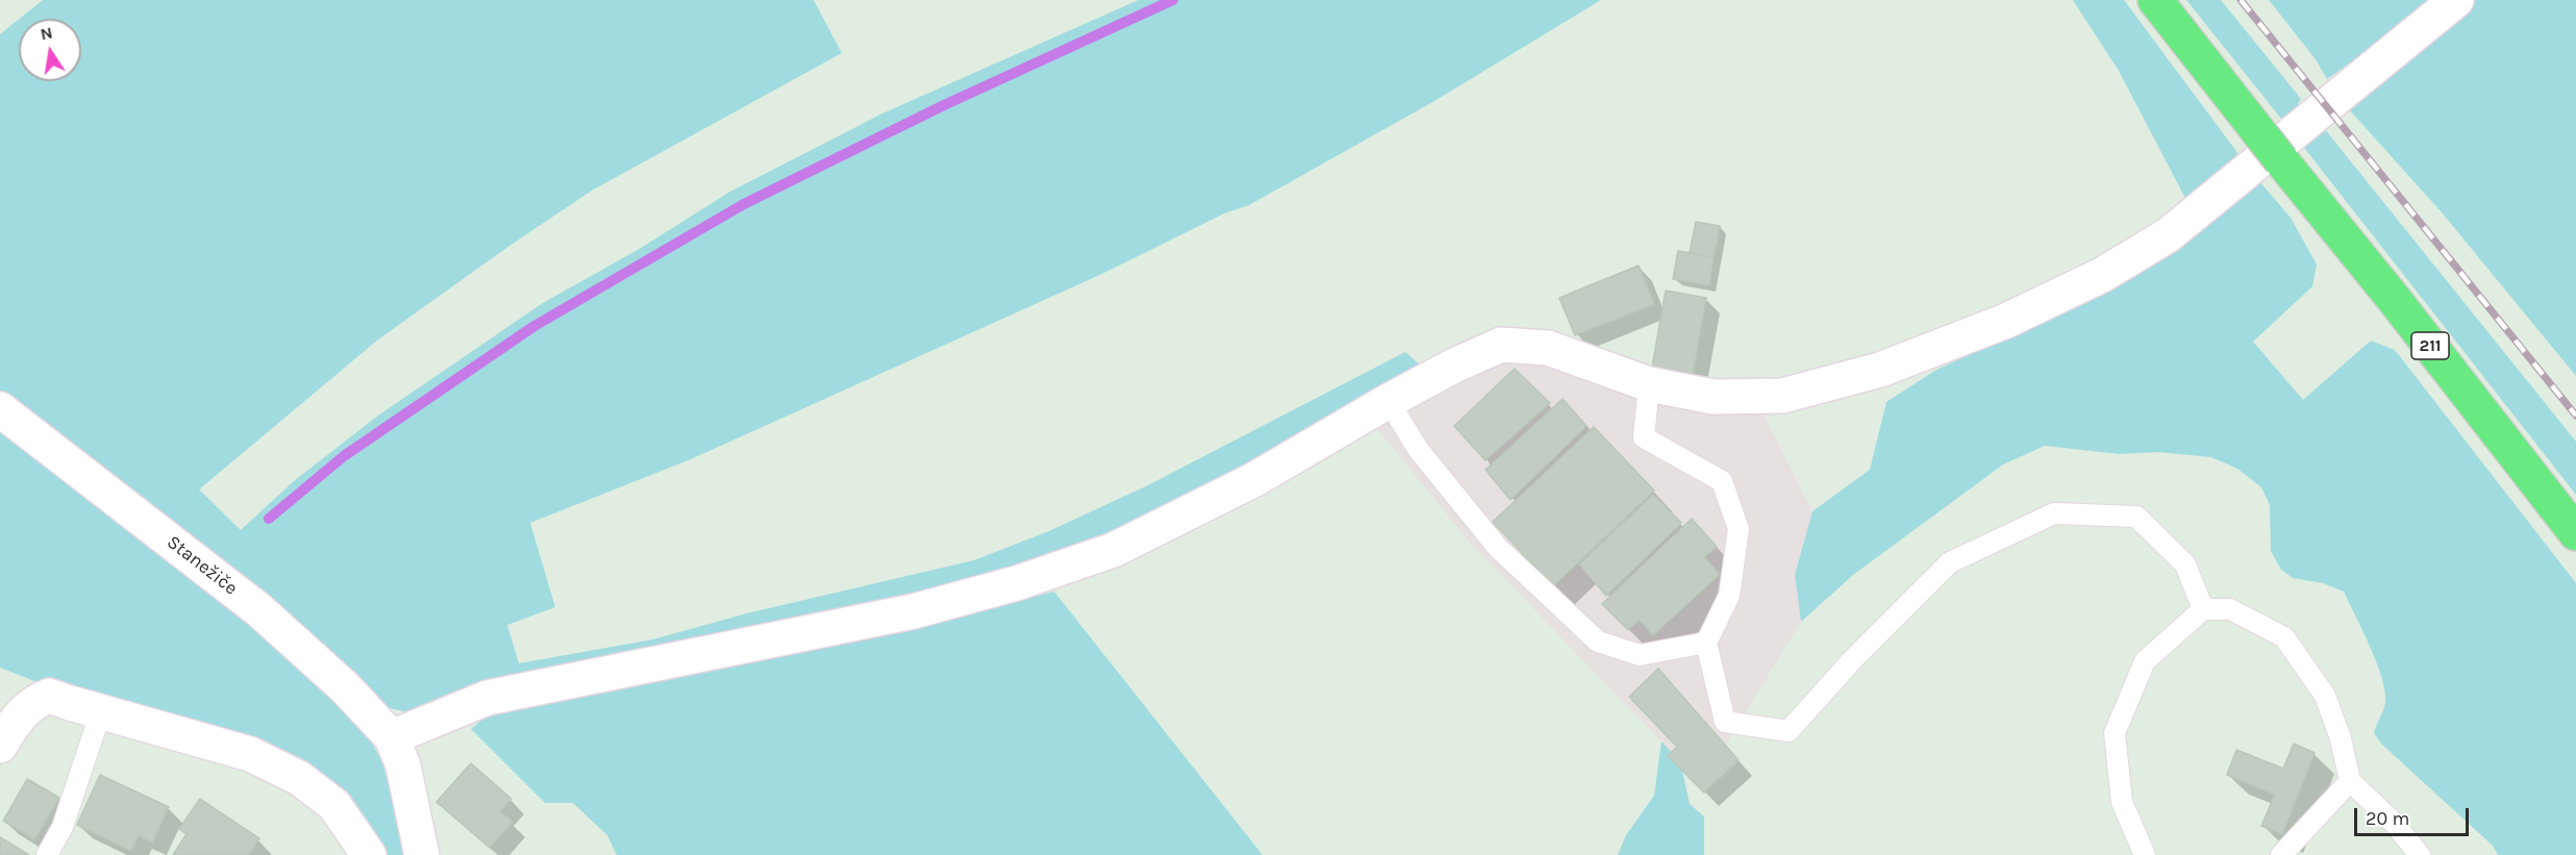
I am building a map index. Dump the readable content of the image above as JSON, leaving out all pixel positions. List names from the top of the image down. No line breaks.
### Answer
{"streets":{"main road":["211"],"street":["Stanežiče"]},"scale_bar":"20 m","north":"top"}
